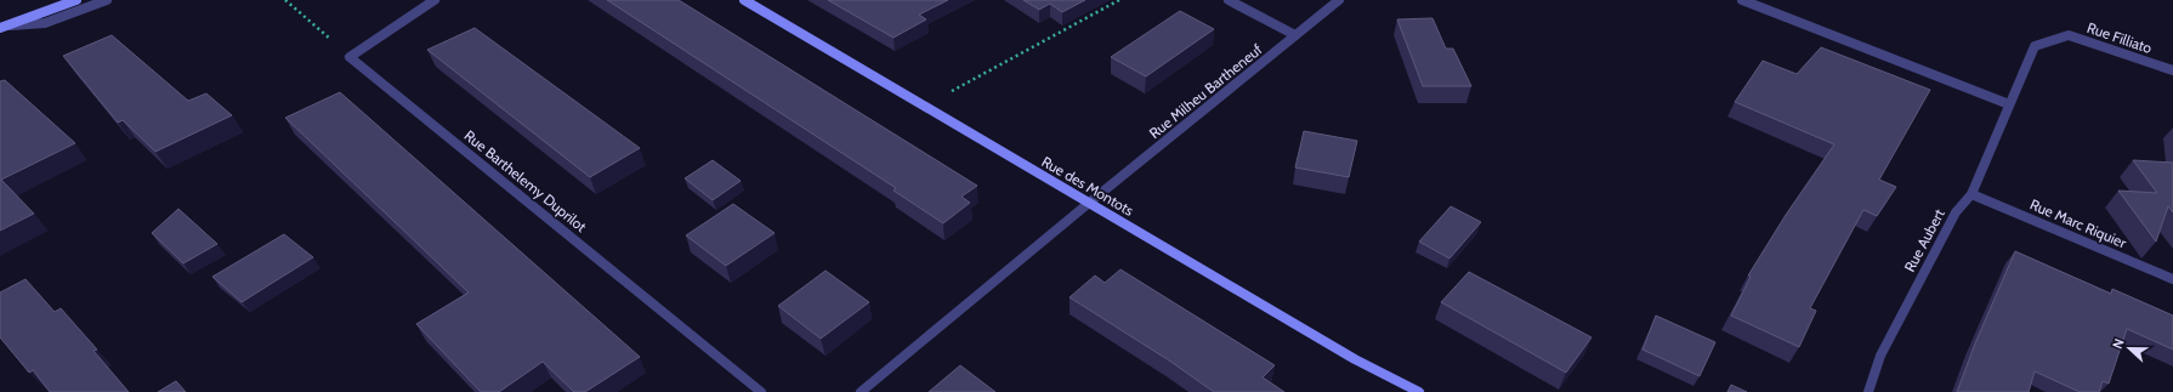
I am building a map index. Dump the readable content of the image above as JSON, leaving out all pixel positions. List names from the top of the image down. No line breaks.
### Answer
{"streets":{"street":["Rue Filliato","Rue Milheu Bartheneuf","Rue Barthelemy Duprilot","Rue des Montots","Rue Marc Riquier","Rue Aubert"]},"crossings":[["Rue Filliato","Rue Aubert"],["Rue Milheu Bartheneuf","Rue des Montots"],["Rue Marc Riquier","Rue Aubert"]],"north":"left"}
